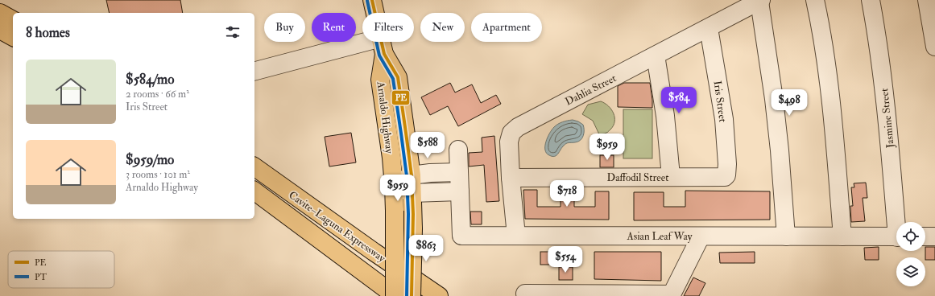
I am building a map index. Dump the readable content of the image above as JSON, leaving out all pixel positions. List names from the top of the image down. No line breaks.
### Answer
{"streets":{"main road":["Arnaldo Highway","Cavite–Laguna Expressway"],"street":["Dahlia Street","Iris Street","Jasmine Street","Daffodil Street","Asian Leaf Way"]},"crossings":[["Dahlia Street","Iris Street"],["Dahlia Street","Daffodil Street"],["Dahlia Street","Asian Leaf Way"],["Iris Street","Daffodil Street"],["Arnaldo Highway","Cavite–Laguna Expressway"]],"lines":["transit line PE","transit line PT"],"legend":["PE","PT"],"page":{"chip":["Buy","Rent","Filters","New","Apartment"],"heading":"8 homes","list":[{"name":"$584/mo","note":"2 rooms · 66 m² · Iris Street"},{"name":"$959/mo","note":"3 rooms · 101 m² · Arnaldo Highway"}],"price":["$584","$498","$588","$959","$959","$718","$863","$554"]}}
